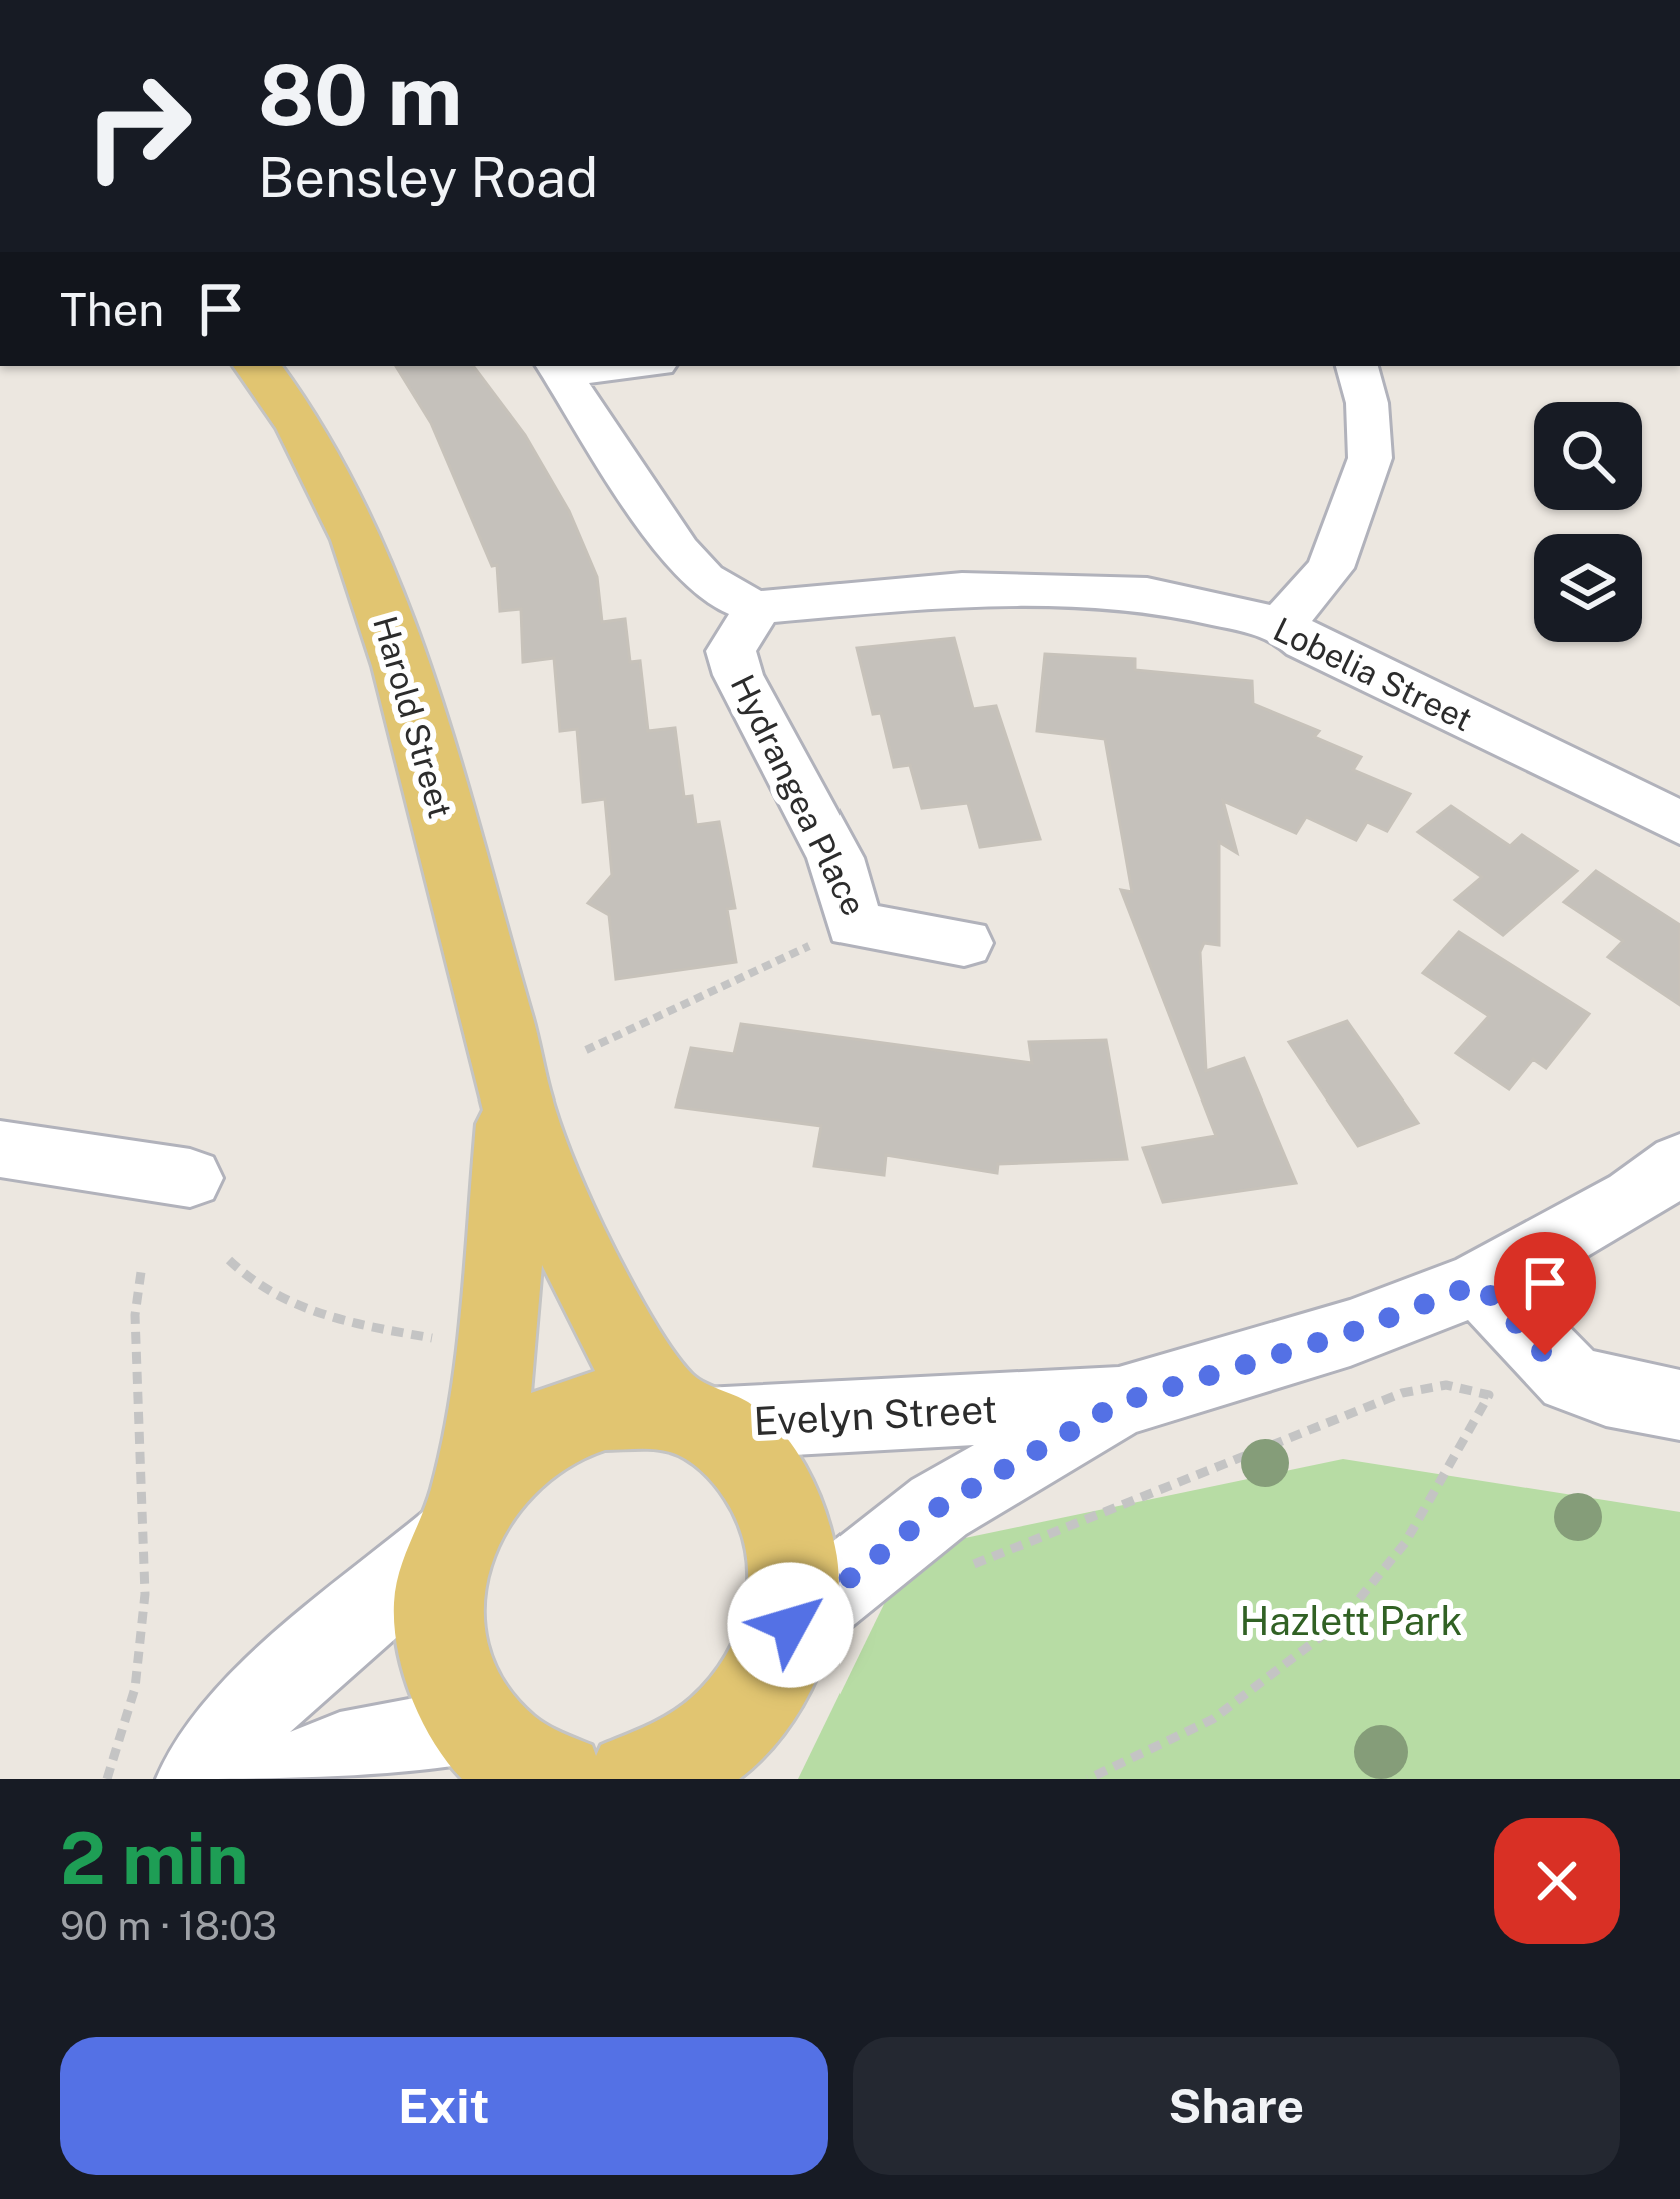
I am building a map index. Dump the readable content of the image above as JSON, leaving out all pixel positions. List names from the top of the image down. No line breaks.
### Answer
{"streets":{"main road":["Harold Street"],"street":["Lobelia Street","Hydrangea Place","Evelyn Street"]},"crossings":[["Lobelia Street","Hydrangea Place"],["Harold Street","Evelyn Street"]],"parks":["Hazlett Park"],"page":{"turn":["80 m","Bensley Road"],"then":"Then","heading":["2 min","90 m · 18:03"],"buttons":["Exit","Share"]}}
